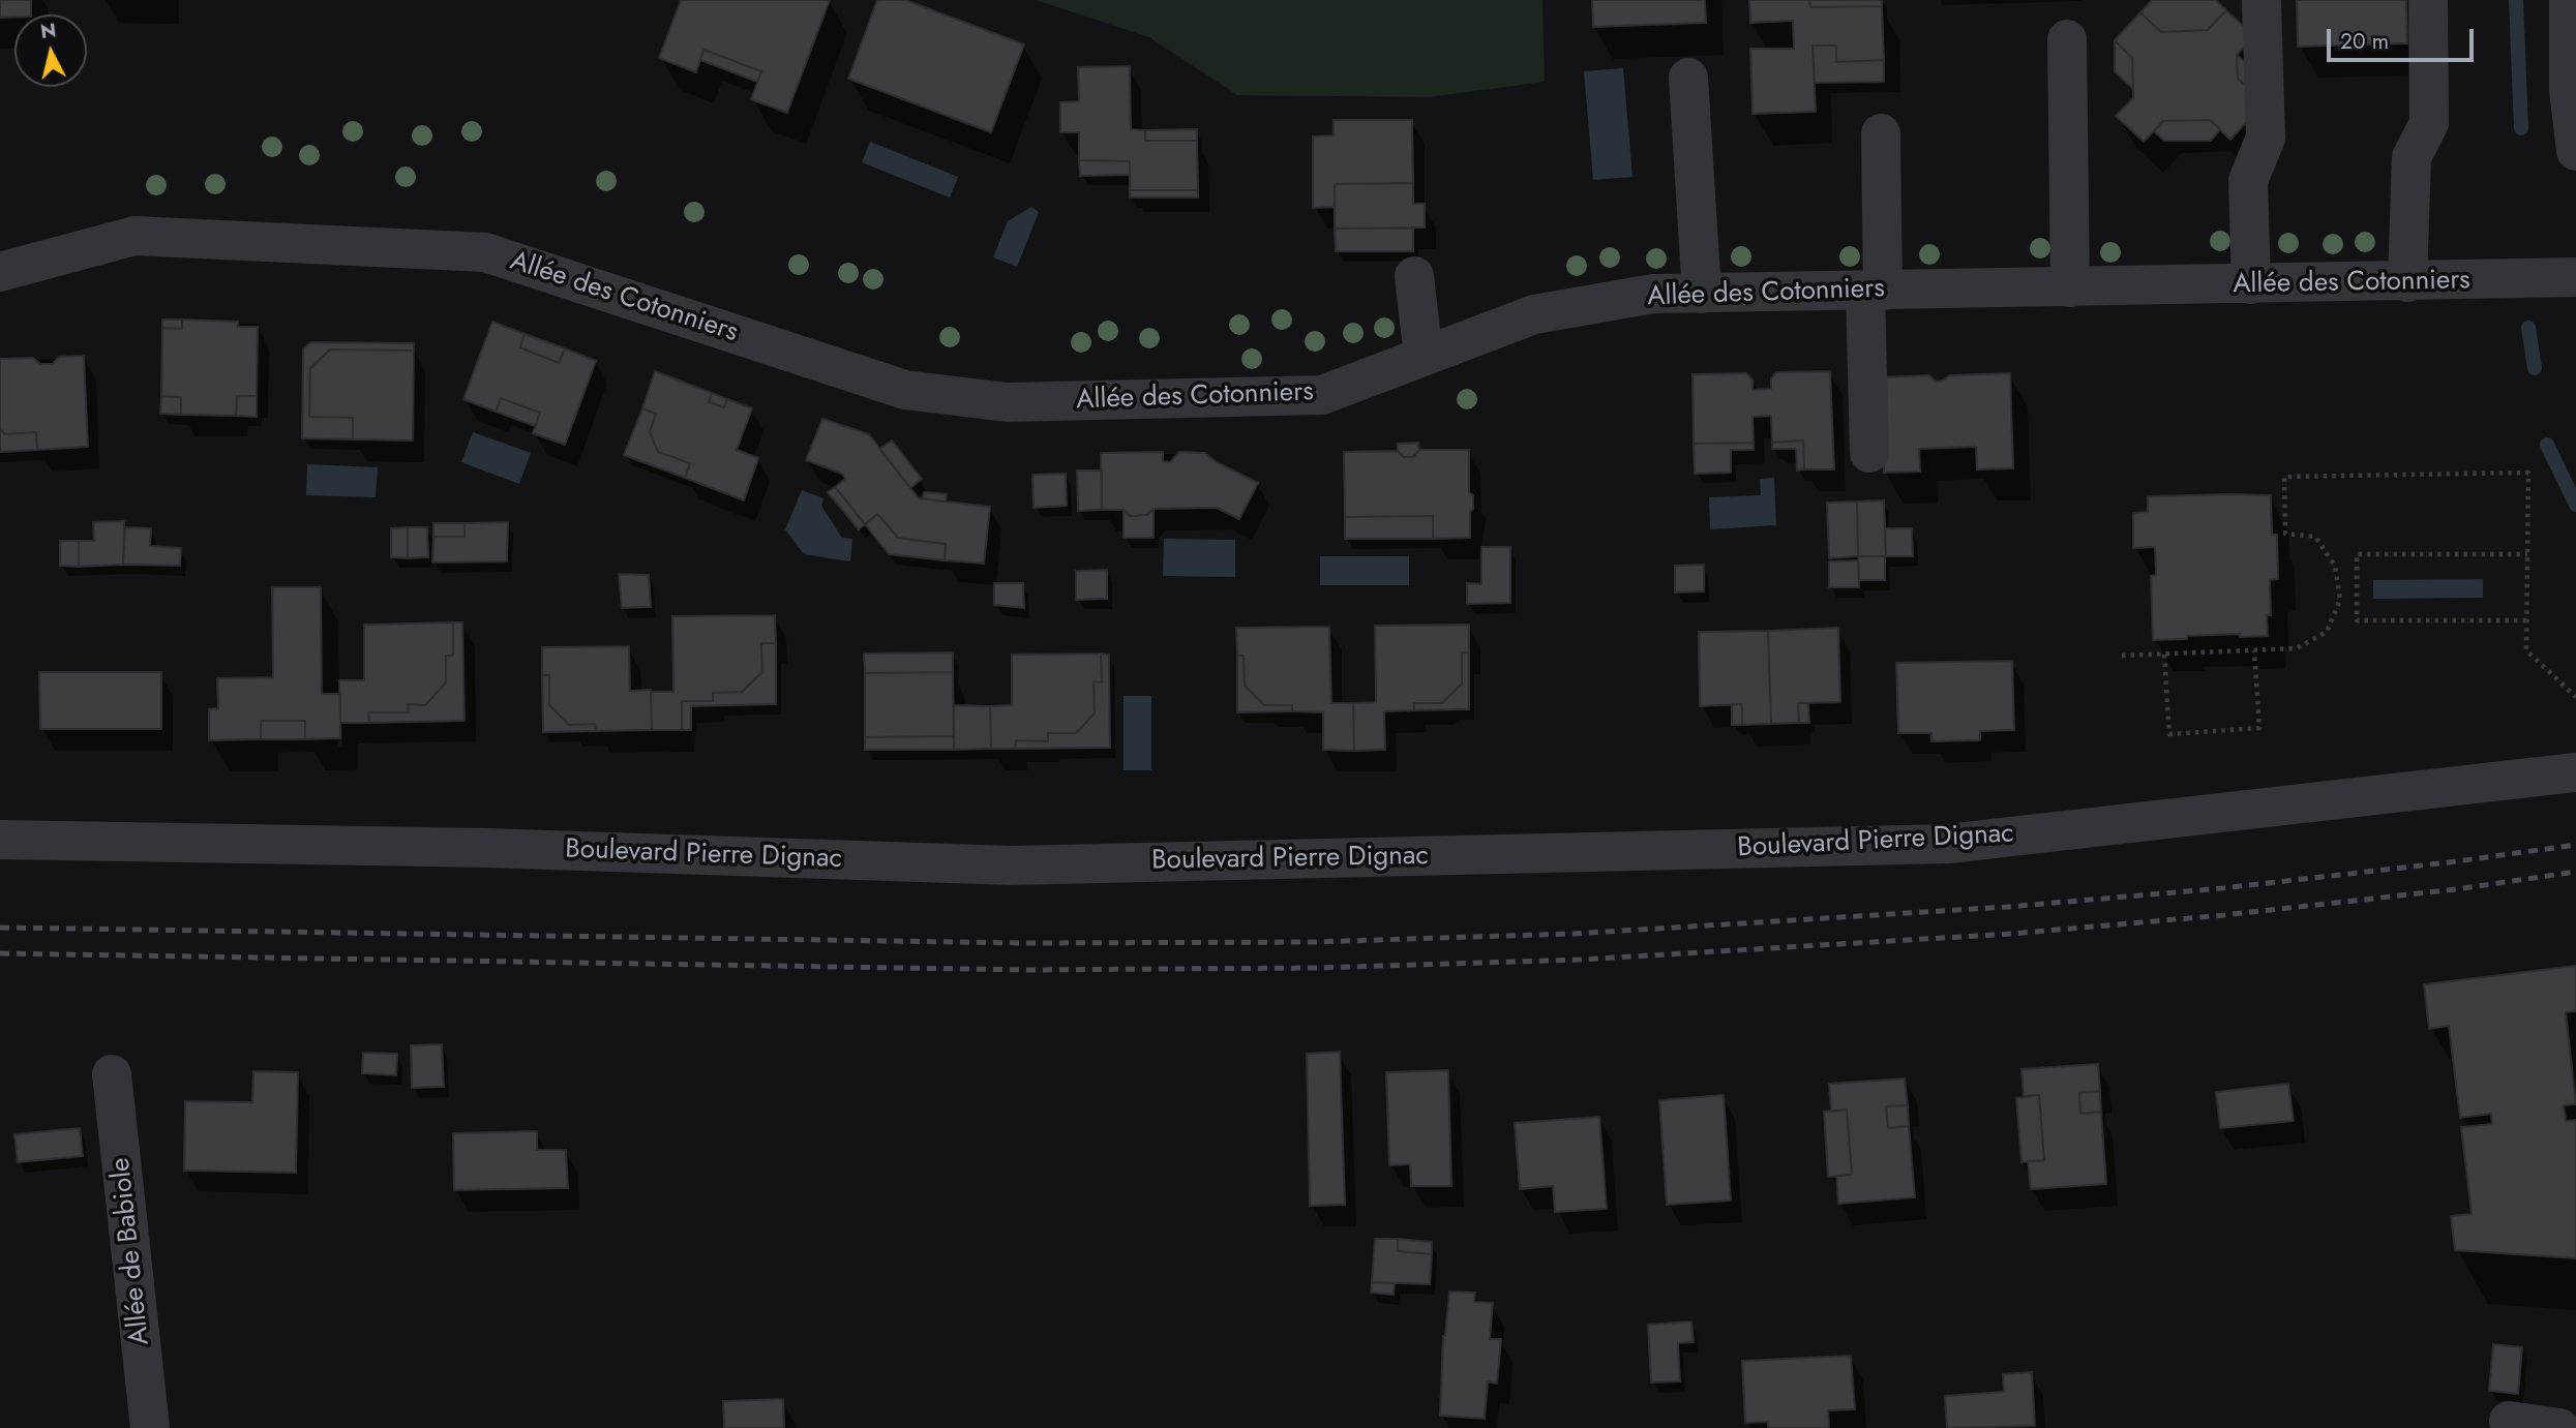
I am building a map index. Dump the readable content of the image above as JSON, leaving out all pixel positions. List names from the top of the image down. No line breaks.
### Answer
{"streets":{"street":["Allée des Cotonniers","Boulevard Pierre Dignac","Allée de Babiole"]},"scale_bar":"20 m","north":"top"}
